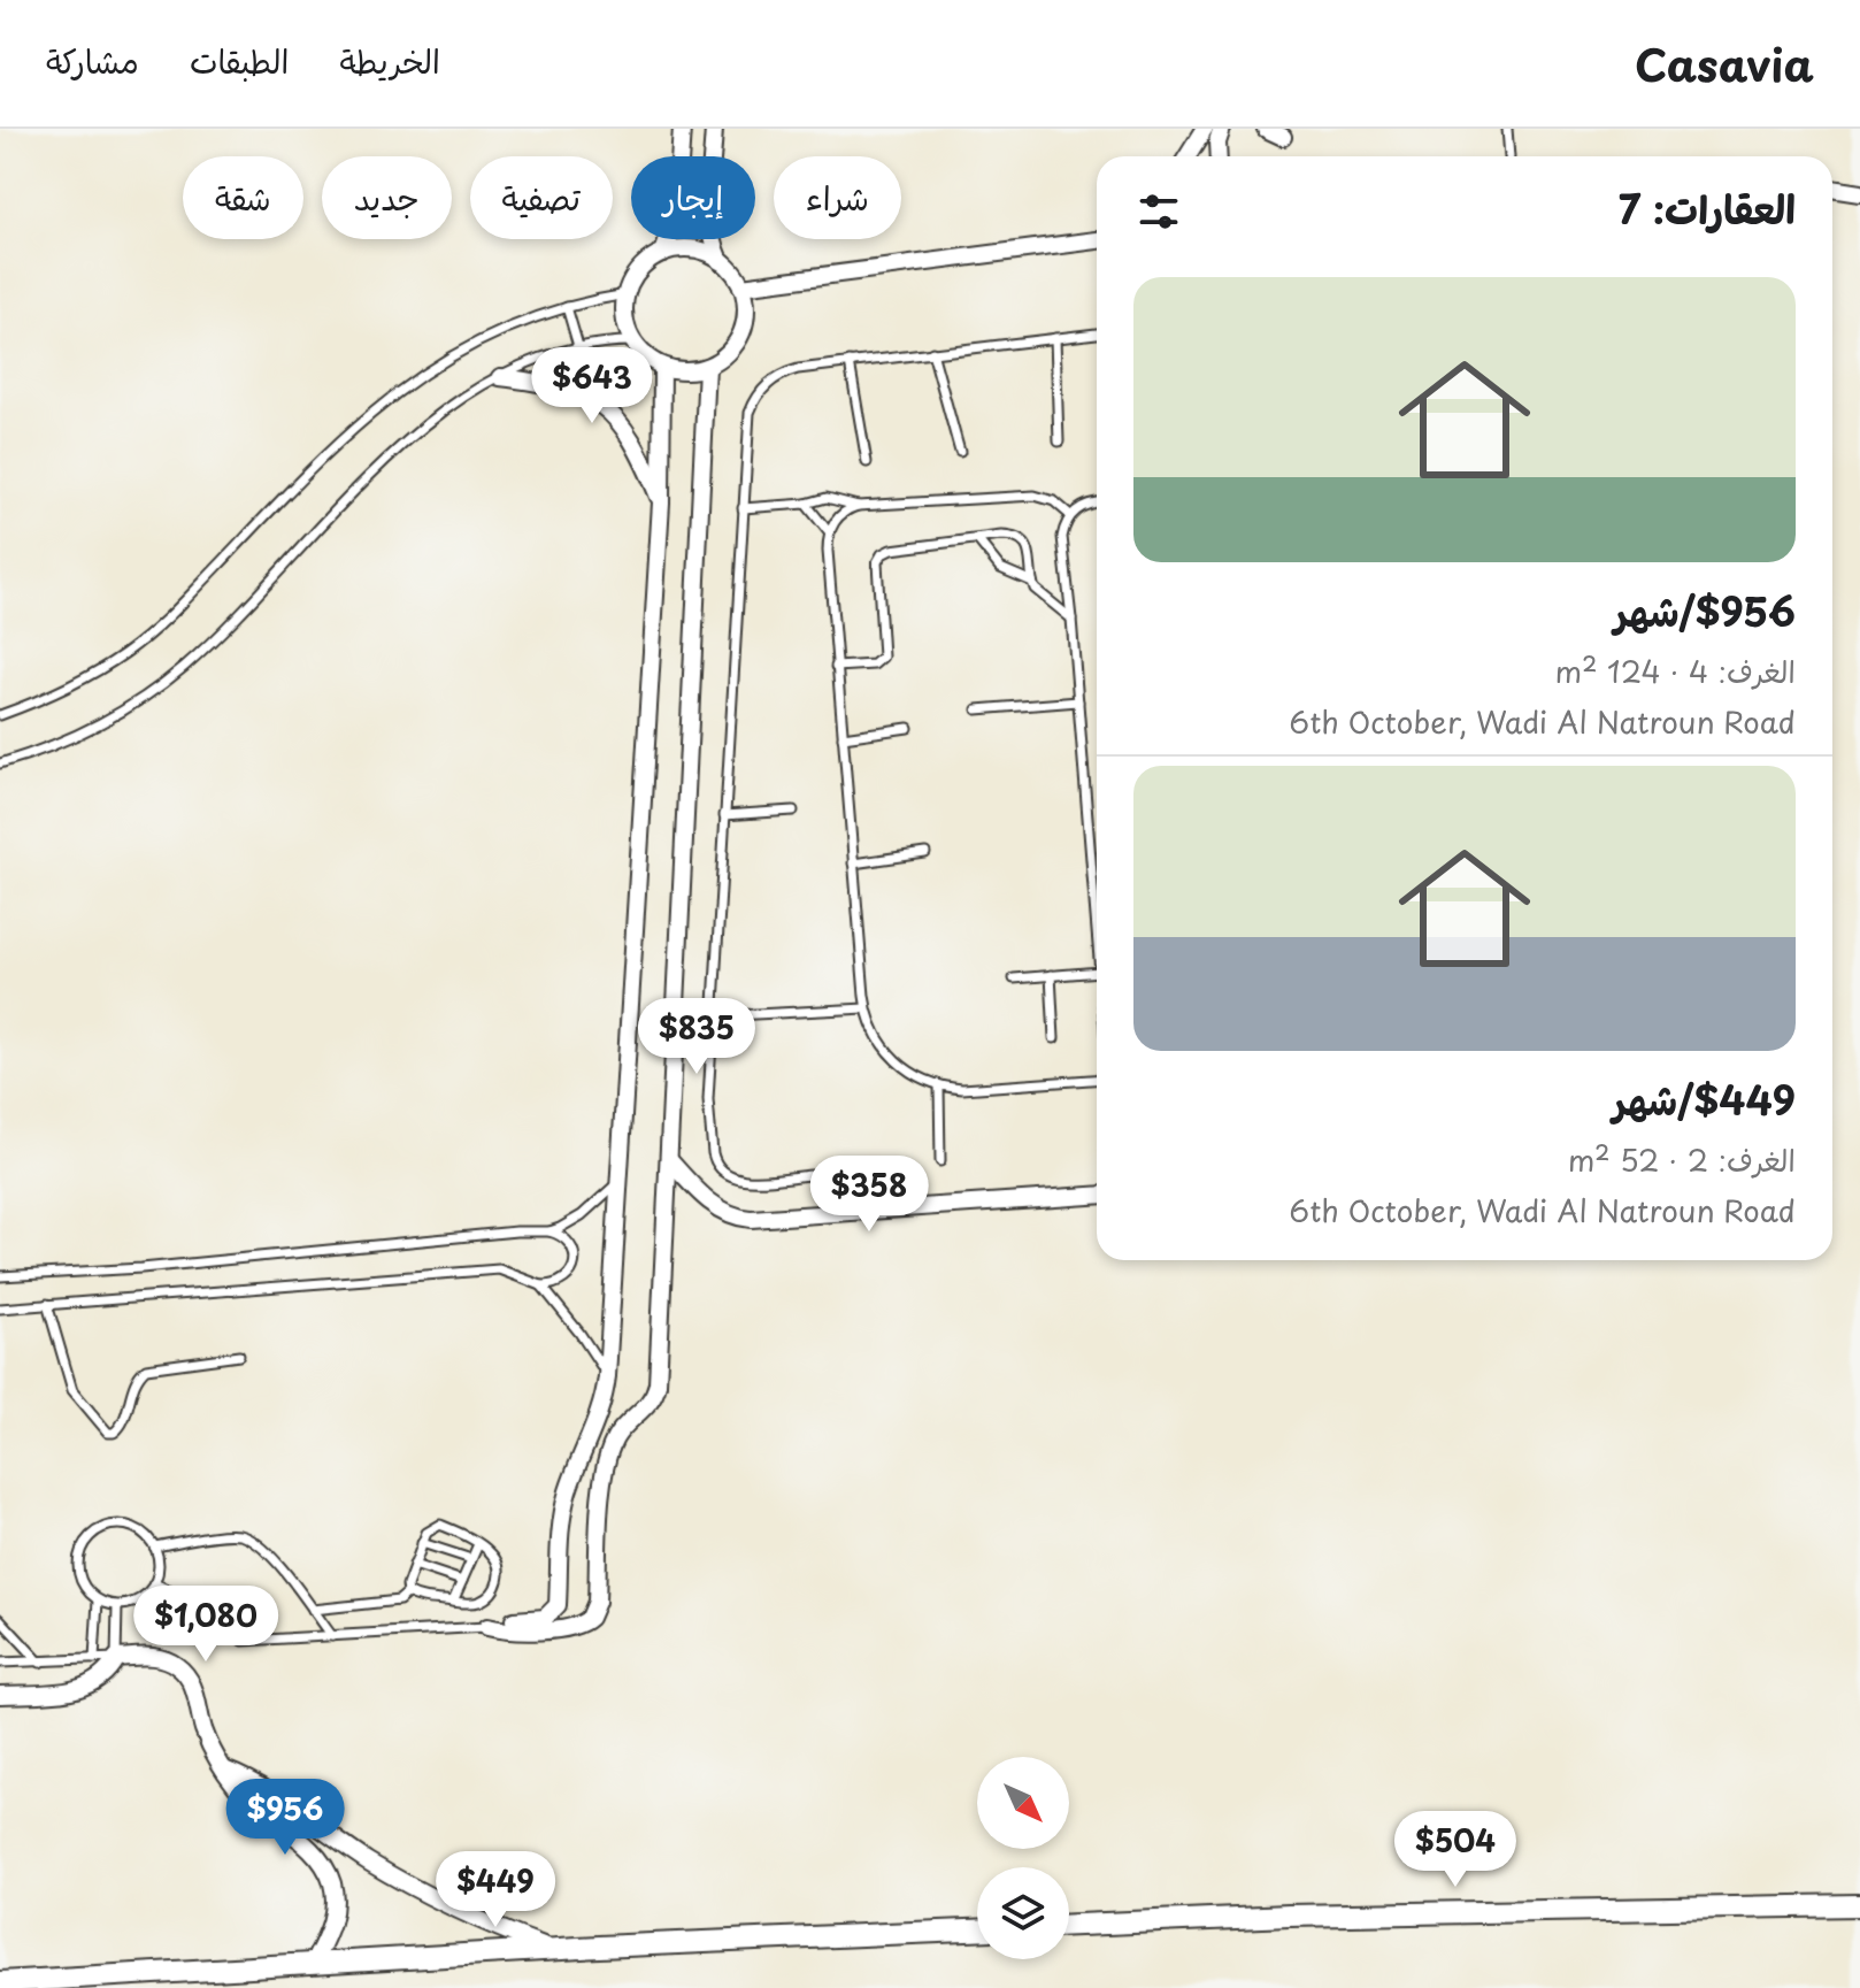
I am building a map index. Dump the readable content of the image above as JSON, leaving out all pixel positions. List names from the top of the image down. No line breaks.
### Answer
{"north":"bottom right","page":{"header":"Casavia","nav":["الخريطة","الطبقات","مشاركة"],"chip":["شراء","إيجار","تصفية","جديد","شقة"],"heading":"العقارات: 7","list":[{"name":"$956/شهر","note":"الغرف: 4 · 124 m² · 6th October, Wadi Al Natroun Road"},{"name":"$449/شهر","note":"الغرف: 2 · 52 m² · 6th October, Wadi Al Natroun Road"}],"price":["$643","$835","$358","$1,080","$956","$504","$449"]}}
